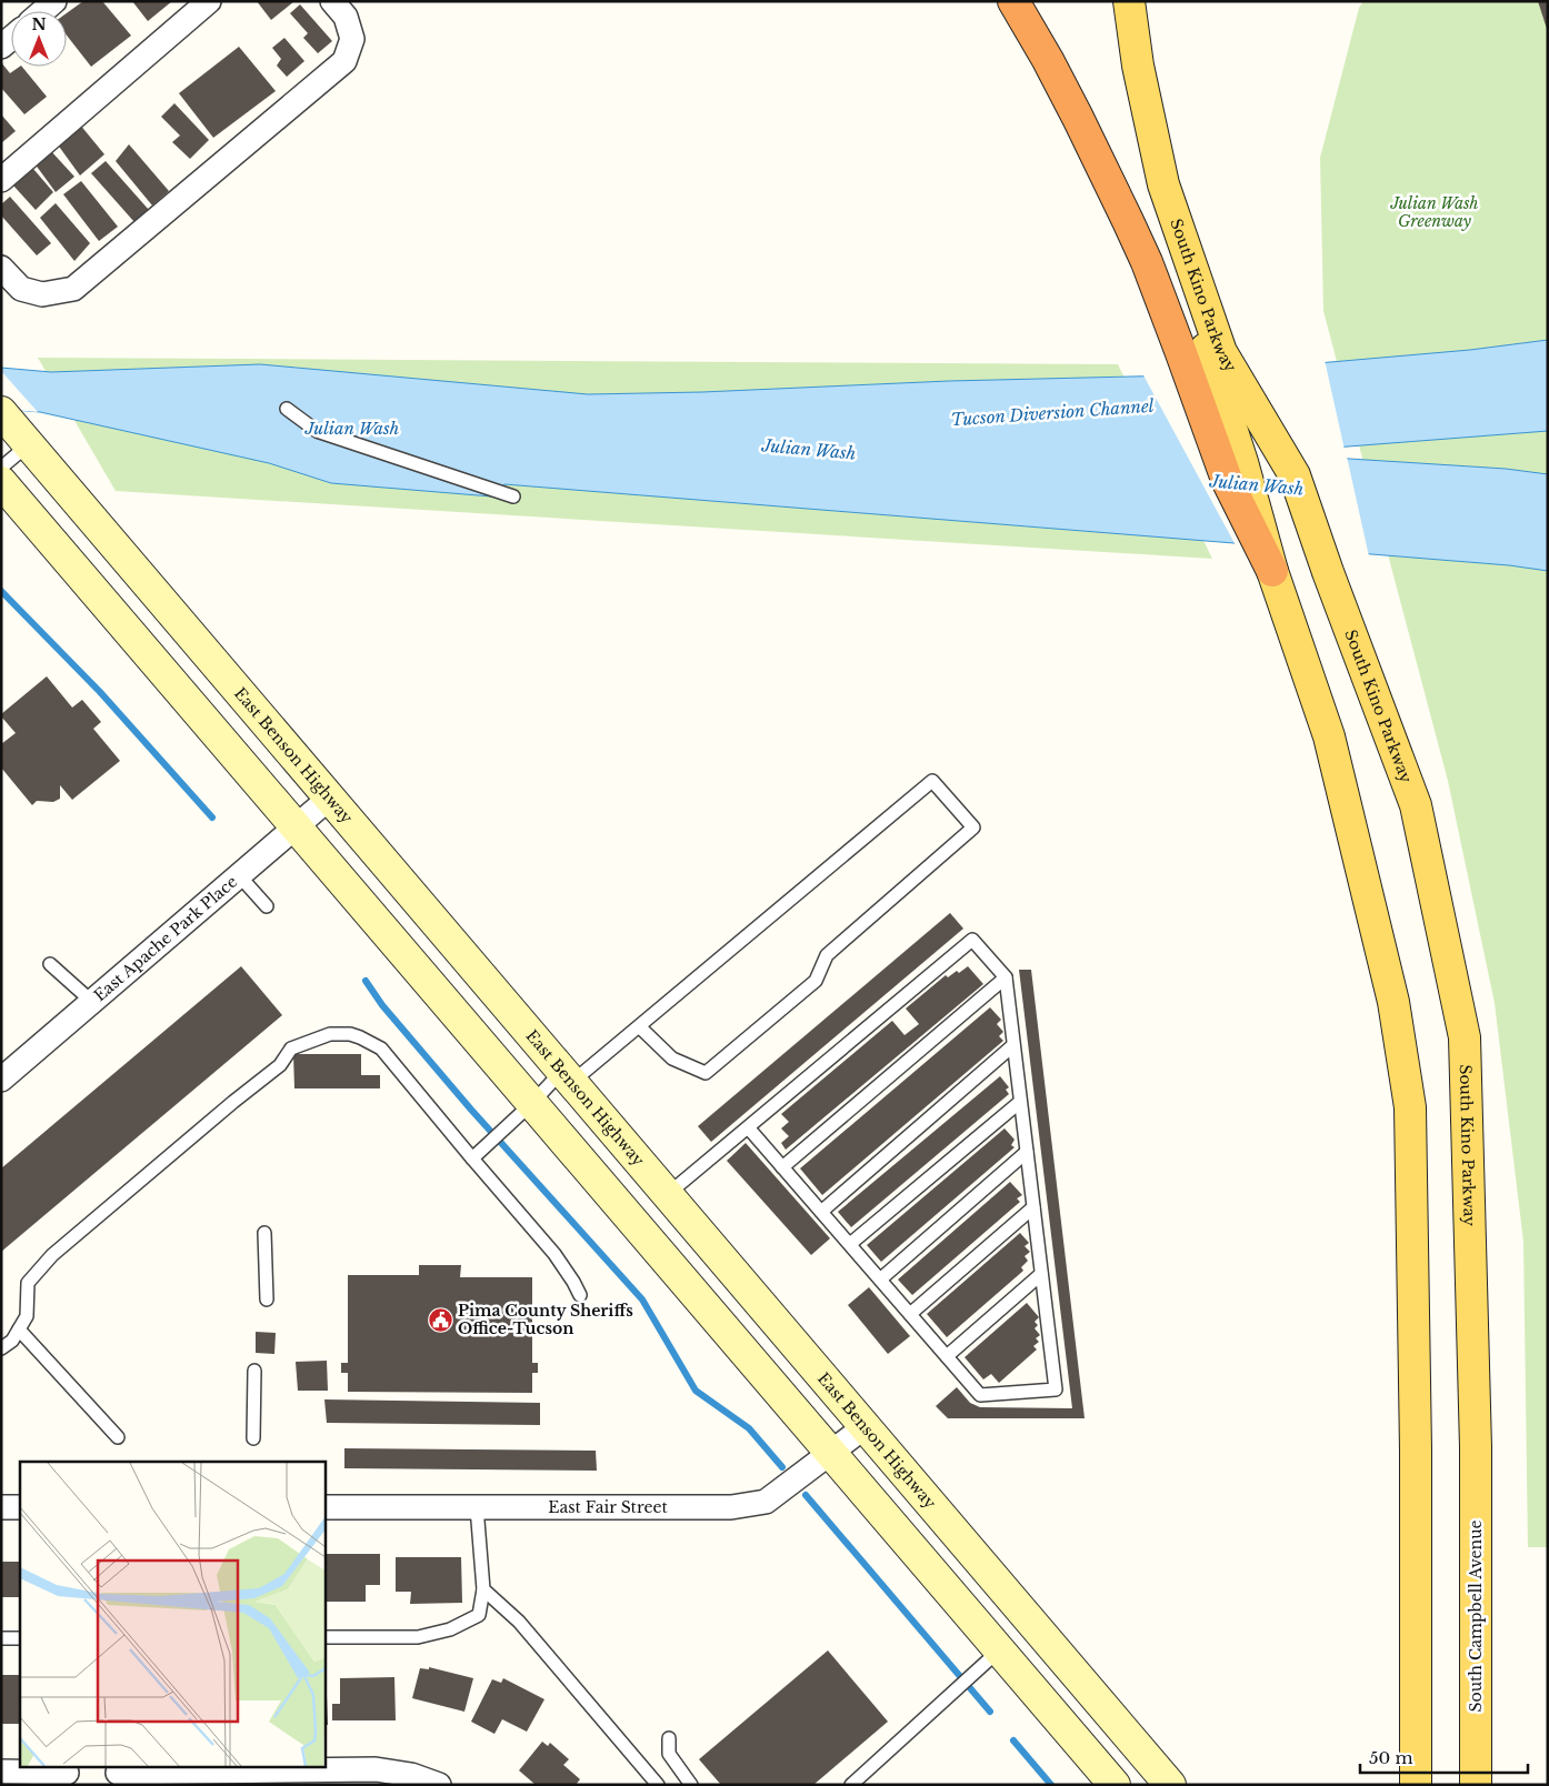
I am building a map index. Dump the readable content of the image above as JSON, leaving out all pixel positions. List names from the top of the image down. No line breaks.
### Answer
{"streets":{"main road":["South Kino Parkway","East Benson Highway","South Campbell Avenue"],"street":["East Apache Park Place","East Fair Street"]},"crossings":[["South Kino Parkway","South Campbell Avenue"],["East Benson Highway","East Apache Park Place"],["East Benson Highway","East Fair Street"]],"water":["Tucson Diversion Channel","Julian Wash"],"parks":["Julian Wash Greenway"],"places":{"public building":["Pima County Sheriffs Office-Tucson"]},"scale_bar":"50 m","north":"top"}
